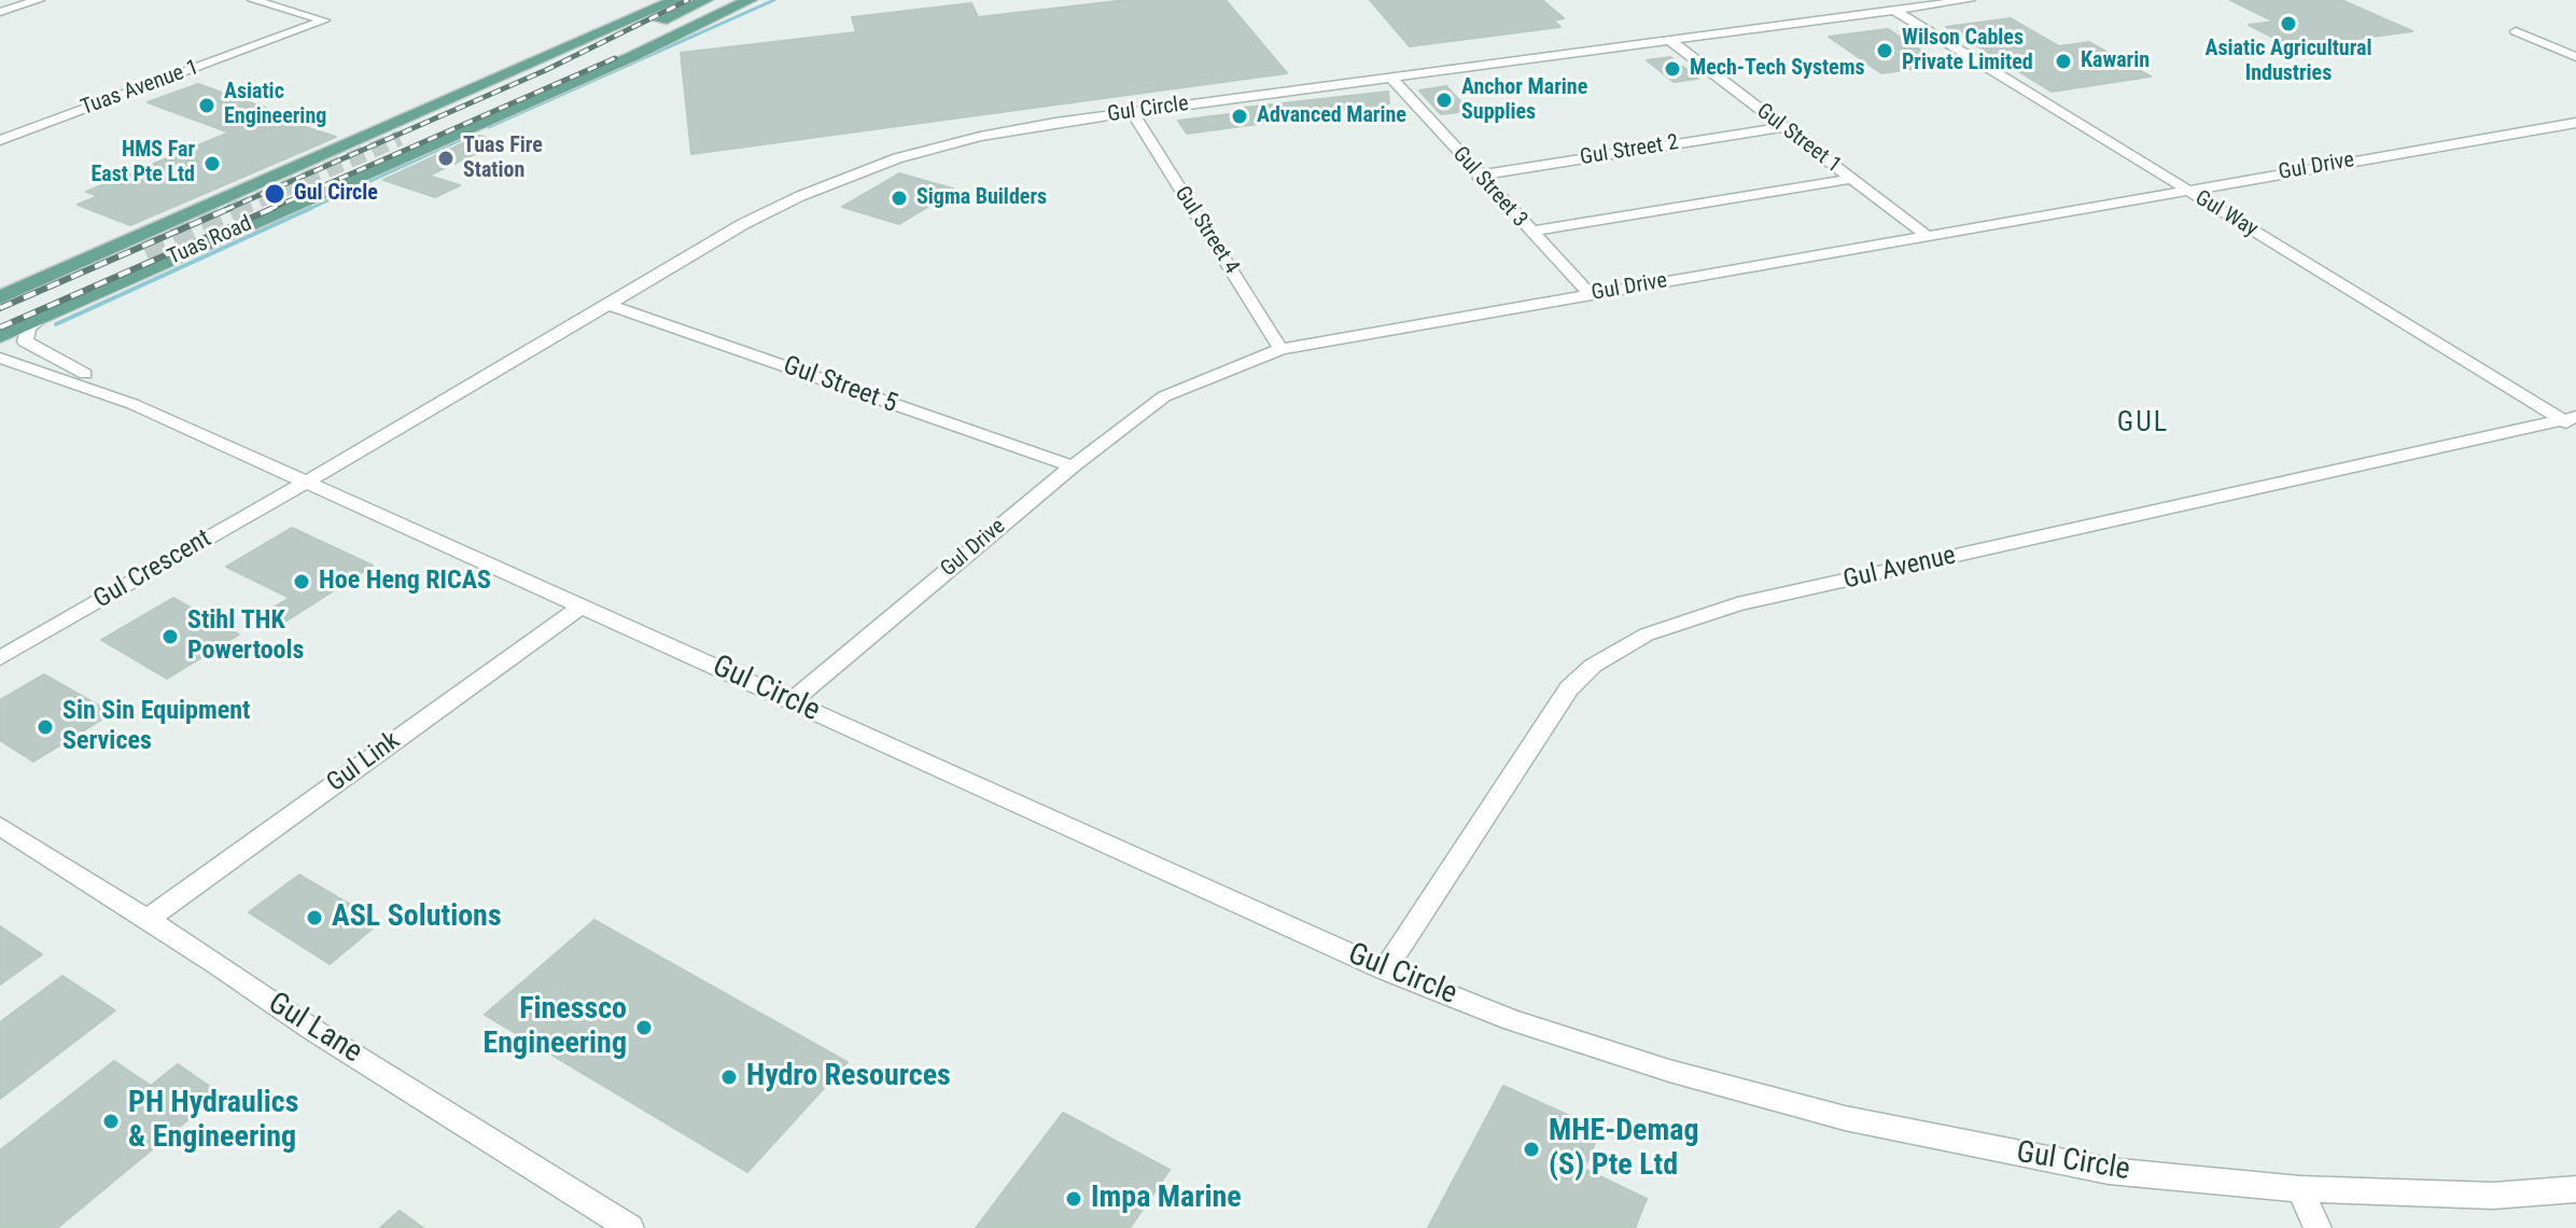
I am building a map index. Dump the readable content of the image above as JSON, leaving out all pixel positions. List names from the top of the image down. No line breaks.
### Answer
{"streets":{"main road":["Tuas Road"],"street":["Tuas Avenue 1","Gul Circle","Gul Street 1","Gul Street 2","Gul Drive","Gul Street 3","Gul Way","Gul Street 4","Gul Street 5","Gul Avenue","Gul Crescent","Gul Link","Gul Lane"]},"crossings":[["Gul Circle","Gul Street 1"],["Gul Circle","Gul Drive"],["Gul Circle","Gul Street 3"],["Gul Circle","Gul Way"],["Gul Circle","Gul Street 4"],["Gul Circle","Tuas Road"],["Gul Circle","Gul Street 5"],["Gul Circle","Gul Avenue"],["Gul Circle","Gul Crescent"],["Gul Circle","Gul Link"],["Gul Street 1","Gul Street 2"],["Gul Street 1","Gul Drive"],["Gul Street 2","Gul Street 3"],["Gul Drive","Gul Street 3"],["Gul Drive","Gul Way"],["Gul Drive","Gul Street 4"],["Gul Drive","Gul Street 5"],["Gul Way","Gul Avenue"],["Gul Link","Gul Lane"]],"districts":["GUL"],"places":["Asiatic Agricultural Industries","Wilson Cables Private Limited","Kawarin","Mech-Tech Systems","Anchor Marine Supplies","Asiatic Engineering","Advanced Marine","Tuas Fire Station","HMS Far East Pte Ltd","Gul Circle","Sigma Builders","Hoe Heng RICAS","Stihl THK Powertools","Sin Sin Equipment Services","ASL Solutions","Finessco Engineering","Hydro Resources","PH Hydraulics & Engineering","MHE-Demag (S) Pte Ltd","Impa Marine"]}
